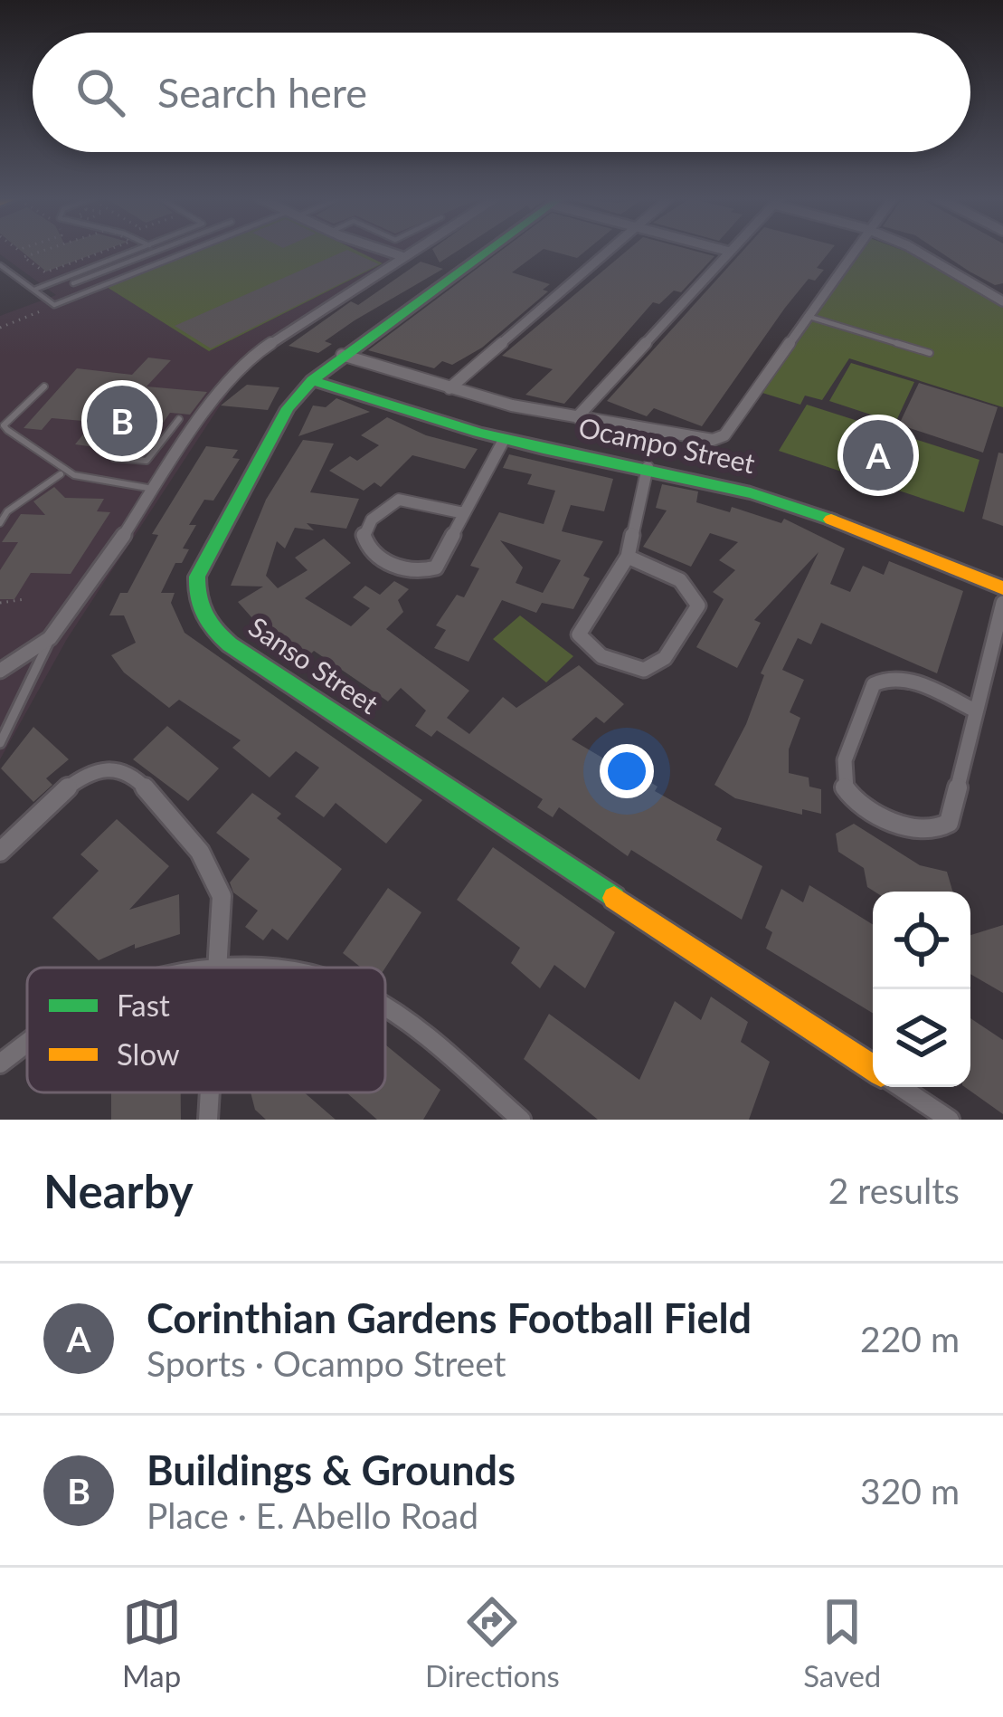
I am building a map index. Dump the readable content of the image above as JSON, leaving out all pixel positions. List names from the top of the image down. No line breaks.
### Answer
{"streets":{"street":["Ocampo Street","Sanso Street"]},"crossings":[["Ocampo Street","Sanso Street"]],"legend":["Fast","Slow"],"page":{"search":"Search here","pins":["B","A"],"heading":["Nearby","2 results"],"list":[{"mark":"A","name":"Corinthian Gardens Football Field","note":"Sports · Ocampo Street","value":"220 m"},{"mark":"B","name":"Buildings & Grounds","note":"Place · E. Abello Road","value":"320 m"}],"nav":["Map","Directions","Saved"]}}
